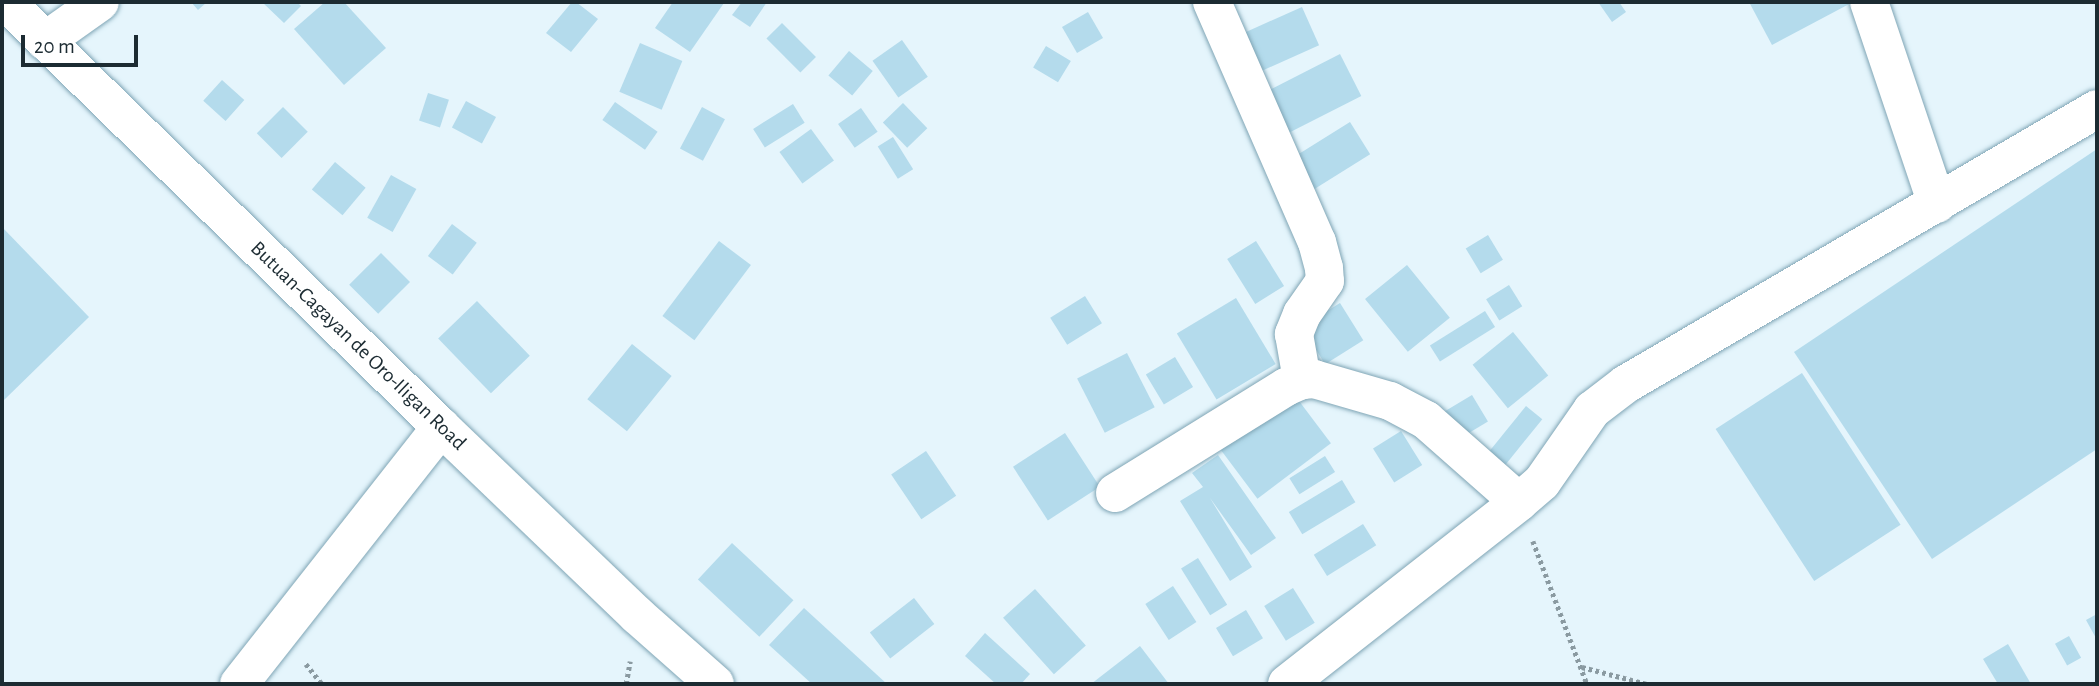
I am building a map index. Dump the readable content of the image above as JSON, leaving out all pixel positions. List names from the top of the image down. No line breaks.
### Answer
{"streets":{"main road":["Butuan-Cagayan de Oro-Iligan Road"]},"scale_bar":"20 m"}
